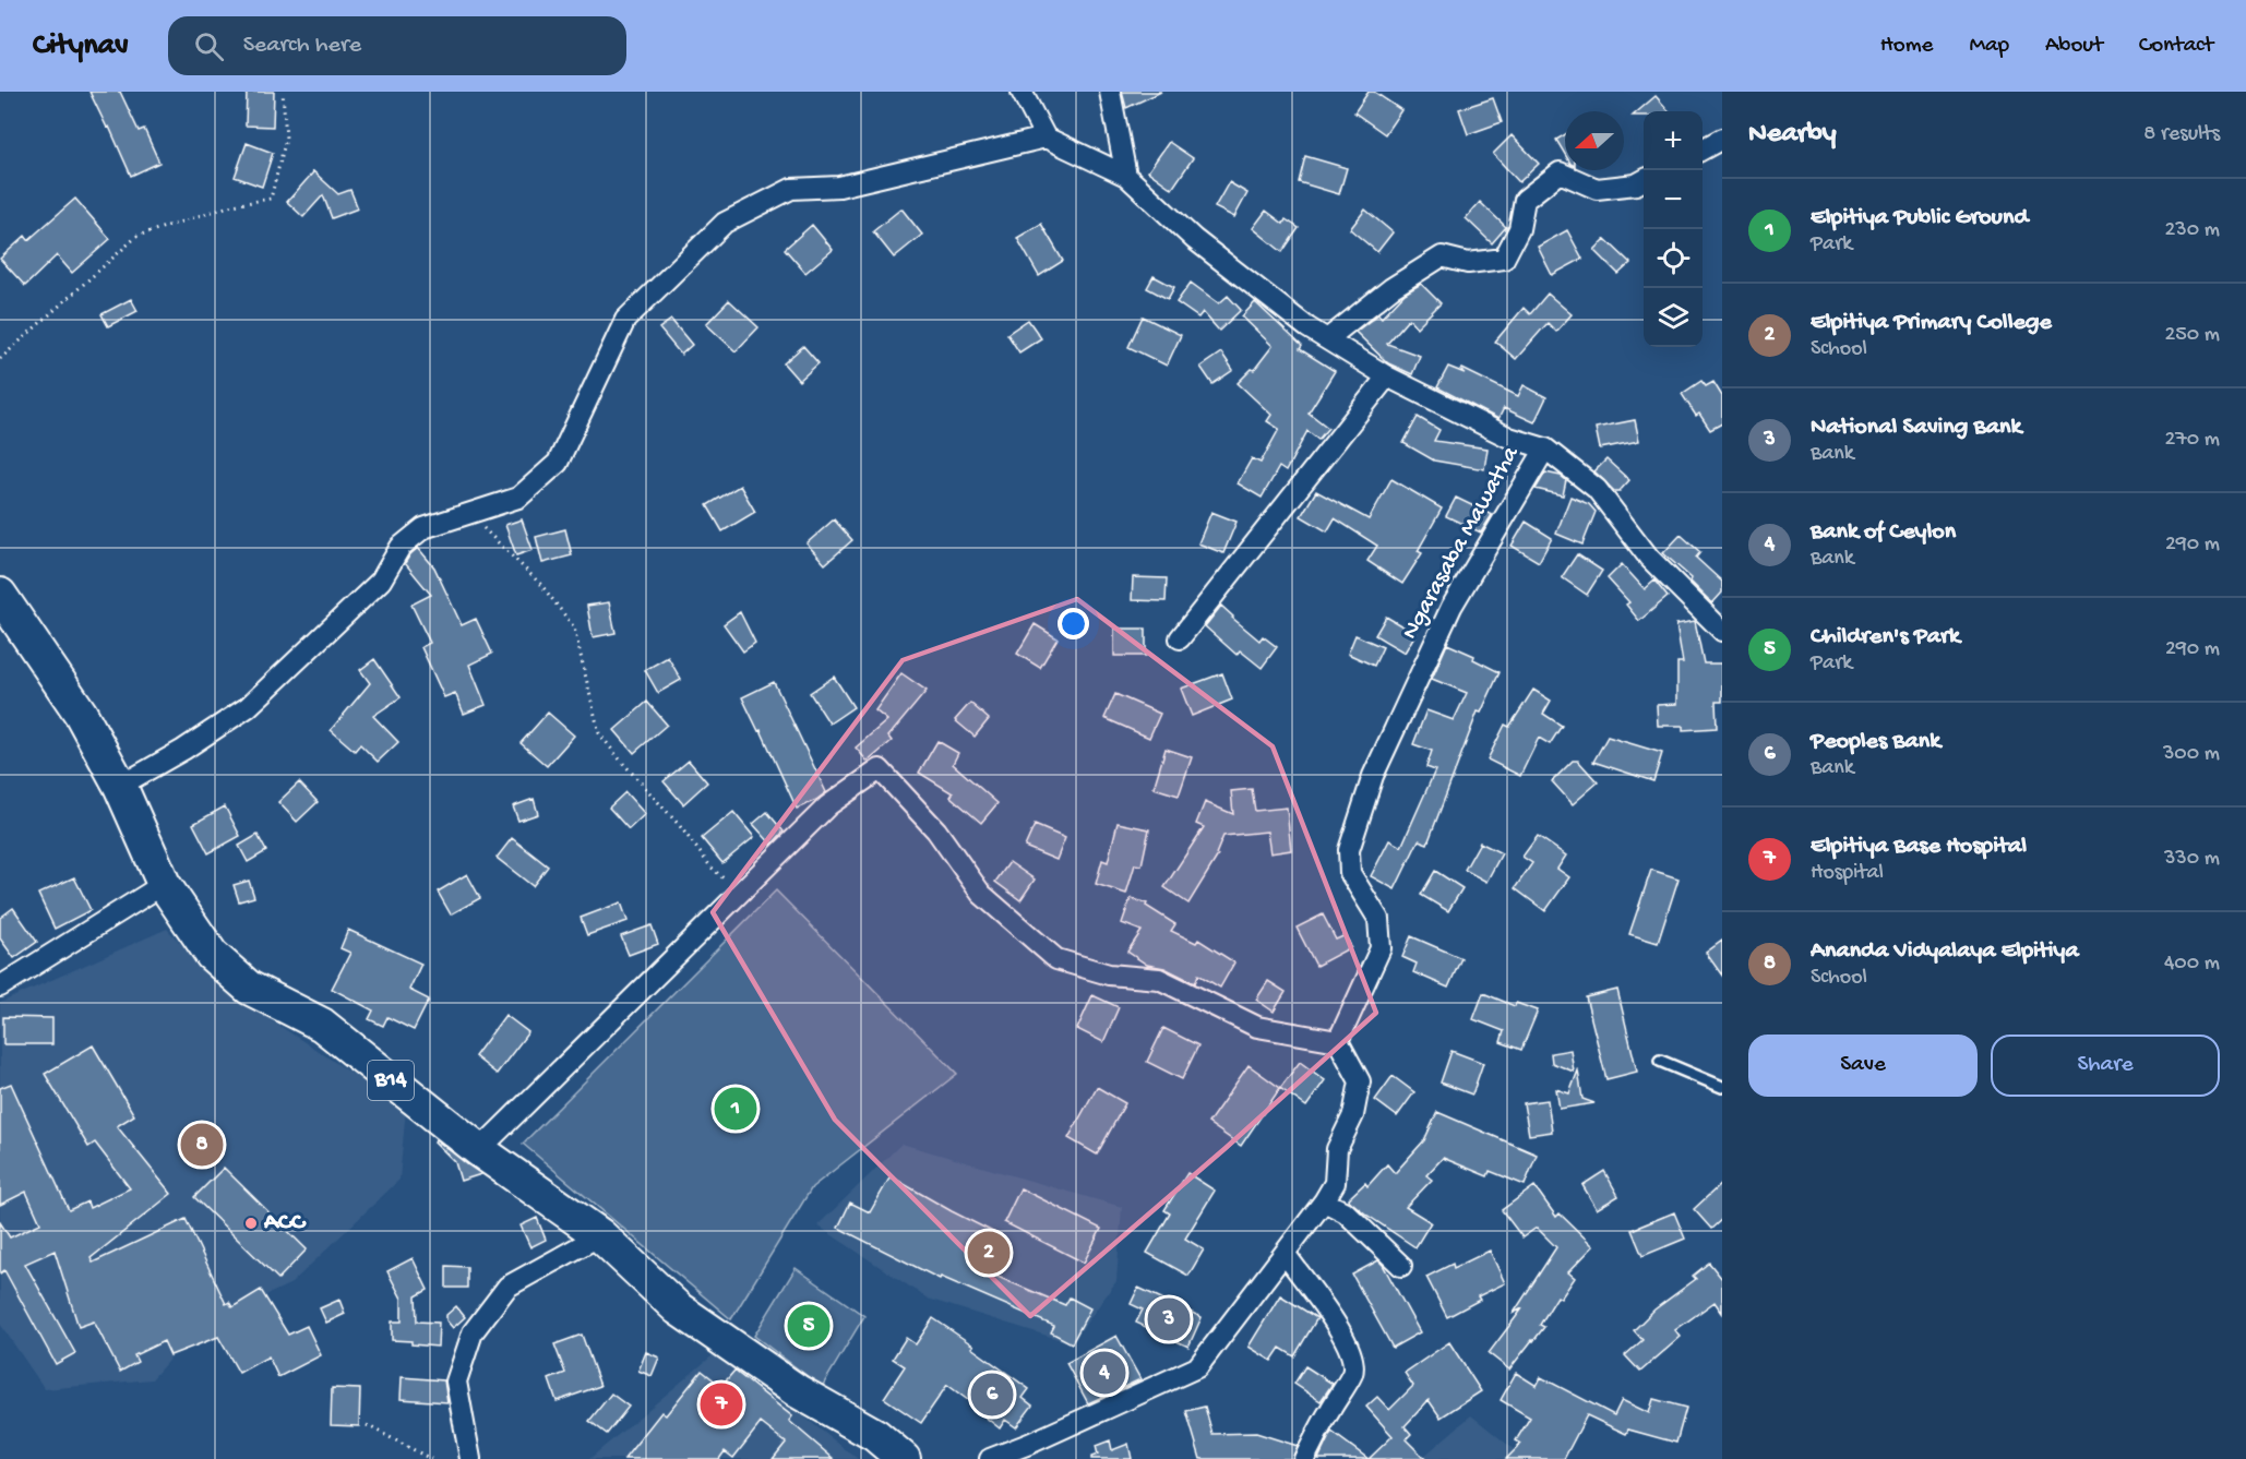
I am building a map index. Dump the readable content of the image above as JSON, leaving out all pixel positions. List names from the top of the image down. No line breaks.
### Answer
{"streets":{"main road":["B14"],"street":["Ngarasaba Mawatha"]},"places":["ACC"],"north":"left","page":{"header":"Citynav","search":"Search here","nav":["Home","Map","About","Contact"],"heading":["Nearby","8 results"],"map_buttons":["+","−"],"list":[{"mark":"1","name":"Elpitiya Public Ground","note":"Park","value":"230 m"},{"mark":"2","name":"Elpitiya Primary College","note":"School","value":"250 m"},{"mark":"3","name":"National Saving Bank","note":"Bank","value":"270 m"},{"mark":"4","name":"Bank of Ceylon","note":"Bank","value":"290 m"},{"mark":"5","name":"Children's Park","note":"Park","value":"290 m"},{"mark":"6","name":"Peoples Bank","note":"Bank","value":"300 m"},{"mark":"7","name":"Elpitiya Base Hospital","note":"Hospital","value":"330 m"},{"mark":"8","name":"Ananda Vidyalaya Elpitiya","note":"School","value":"400 m"}],"buttons":["Save","Share"],"pins":["1","8","2","3","5","4","6","7"]}}
